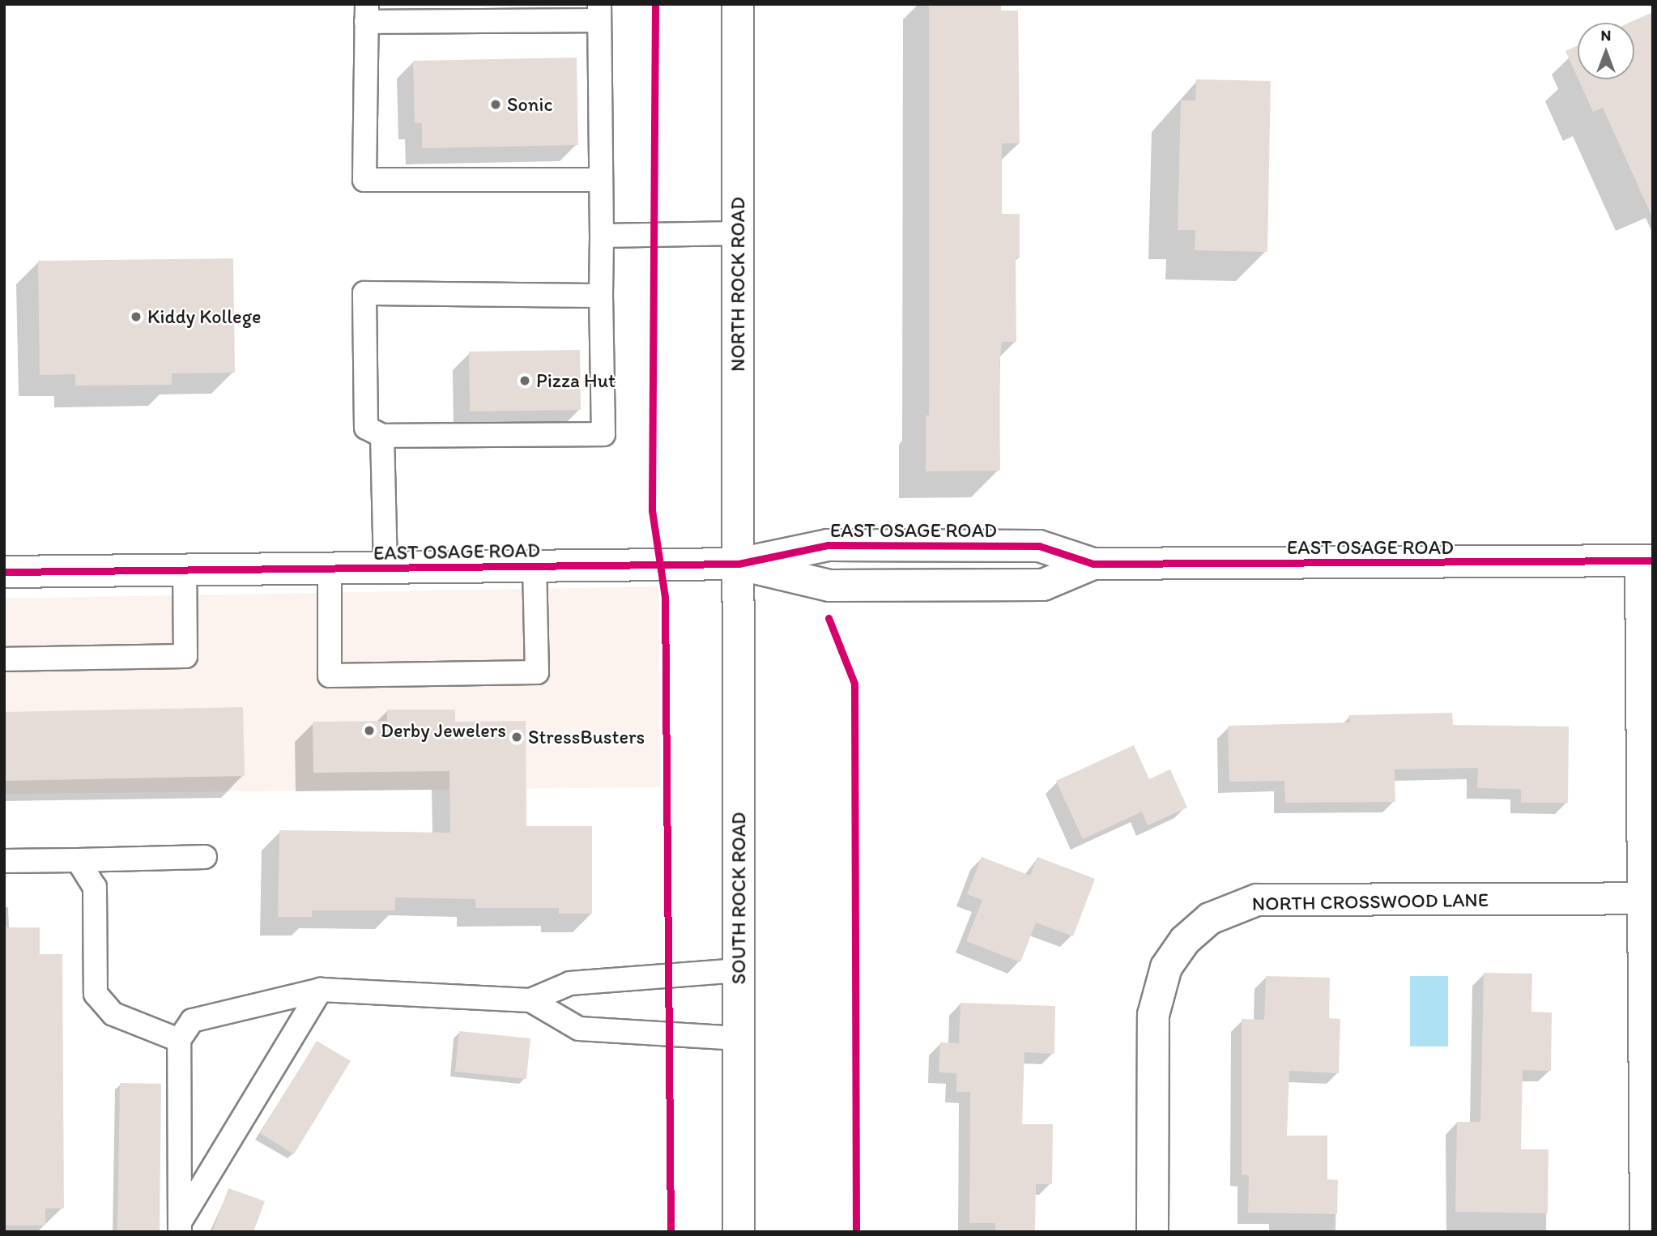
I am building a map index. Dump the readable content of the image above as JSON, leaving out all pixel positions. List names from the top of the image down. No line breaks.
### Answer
{"streets":{"street":["NORTH ROCK ROAD","EAST OSAGE ROAD","SOUTH ROCK ROAD","NORTH CROSSWOOD LANE"]},"crossings":[["NORTH ROCK ROAD","EAST OSAGE ROAD"],["NORTH ROCK ROAD","SOUTH ROCK ROAD"],["EAST OSAGE ROAD","SOUTH ROCK ROAD"]],"places":["Sonic","Kiddy Kollege","Pizza Hut","Derby Jewelers","StressBusters"],"north":"top"}
